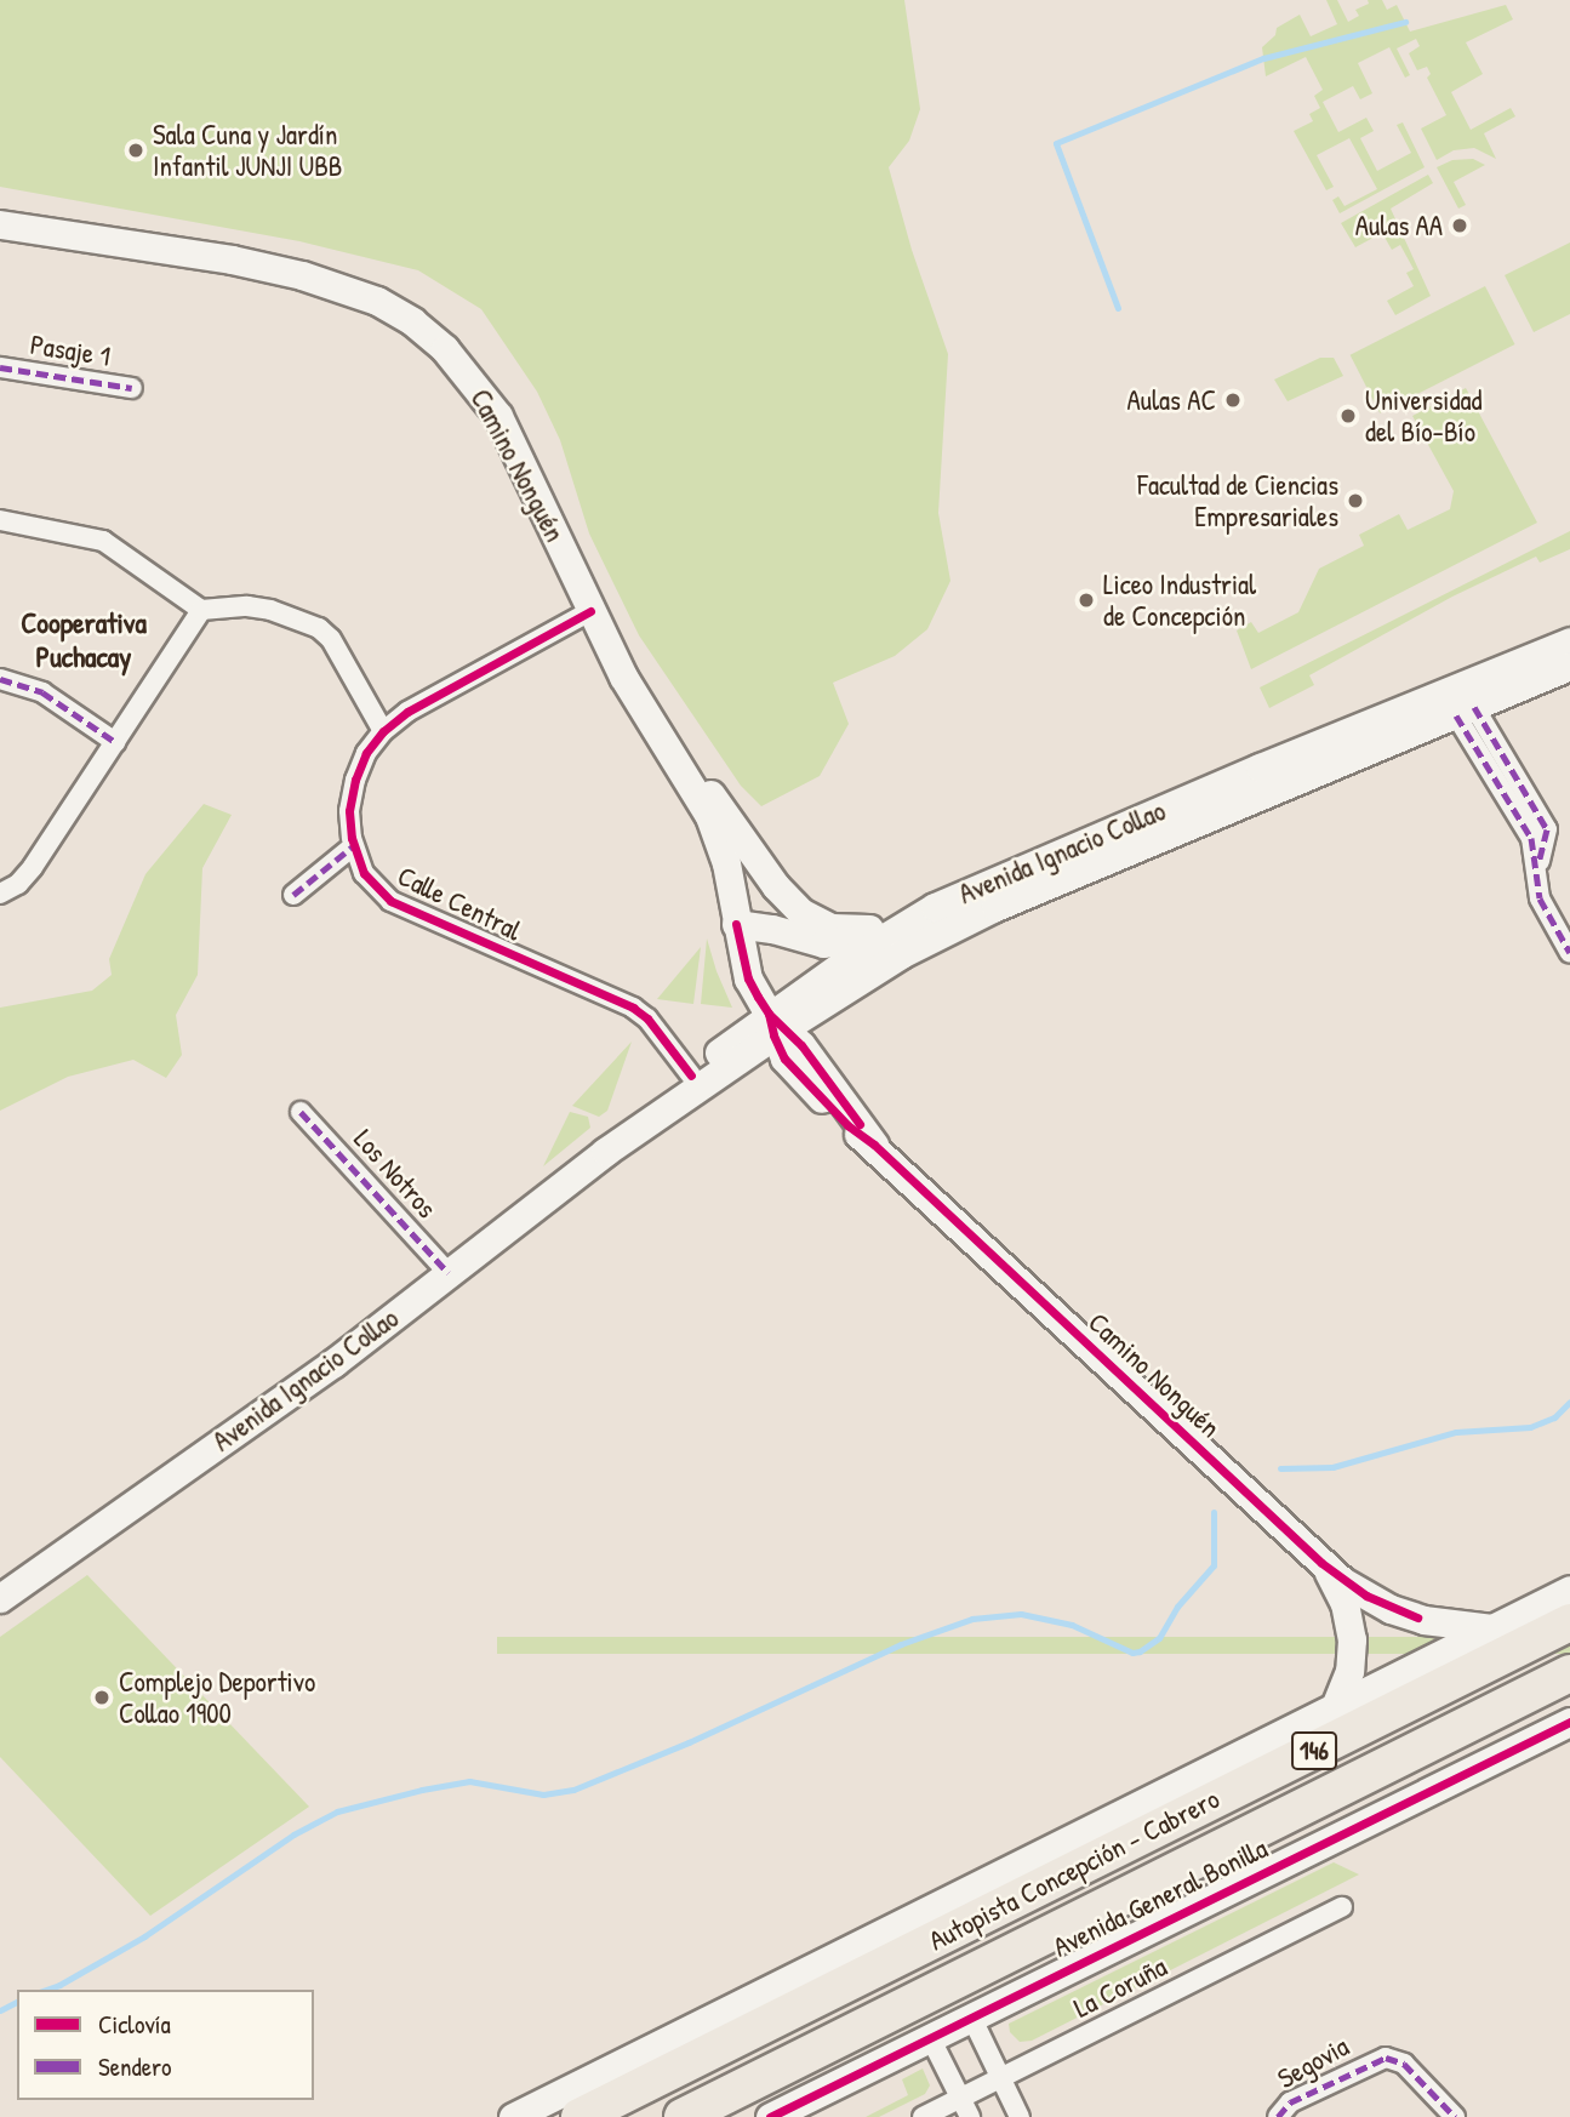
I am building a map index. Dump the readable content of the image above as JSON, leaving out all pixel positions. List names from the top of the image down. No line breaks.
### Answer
{"streets":{"highway":["146","Autopista Concepción - Cabrero"],"main road":["Camino Nonguén","Avenida Ignacio Collao","Avenida General Bonilla"],"street":["Pasaje 1","Calle Central","Los Notros","La Coruña","Segovia"]},"crossings":[["Camino Nonguén","Avenida Ignacio Collao"],["Camino Nonguén","Calle Central"],["Avenida Ignacio Collao","Calle Central"],["Avenida Ignacio Collao","Los Notros"]],"districts":["Cooperativa Puchacay"],"places":["Sala Cuna y Jardín Infantil JUNJI UBB","Aulas AA","Aulas AC","Universidad del Bío-Bío","Facultad de Ciencias Empresariales","Liceo Industrial de Concepción","Complejo Deportivo Collao 1900"],"legend":["Ciclovía","Sendero"]}
